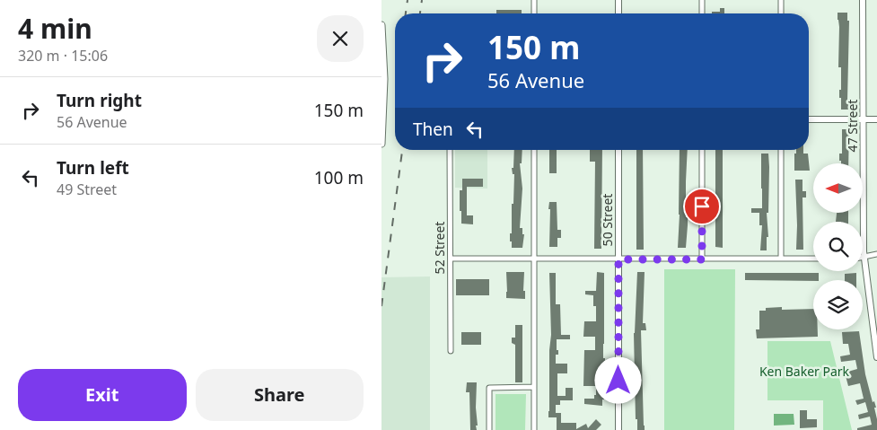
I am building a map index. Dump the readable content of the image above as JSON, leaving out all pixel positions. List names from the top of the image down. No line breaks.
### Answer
{"streets":{"street":["47 Street","50 Street","52 Street"]},"parks":["Ken Baker Park"],"north":"left","page":{"heading":["4 min","320 m · 15:06"],"turn":["150 m","56 Avenue"],"list":[{"name":"Turn right","note":"56 Avenue","value":"150 m"},{"name":"Turn left","note":"49 Street","value":"100 m"}],"then":"Then","buttons":["Exit","Share"]}}
